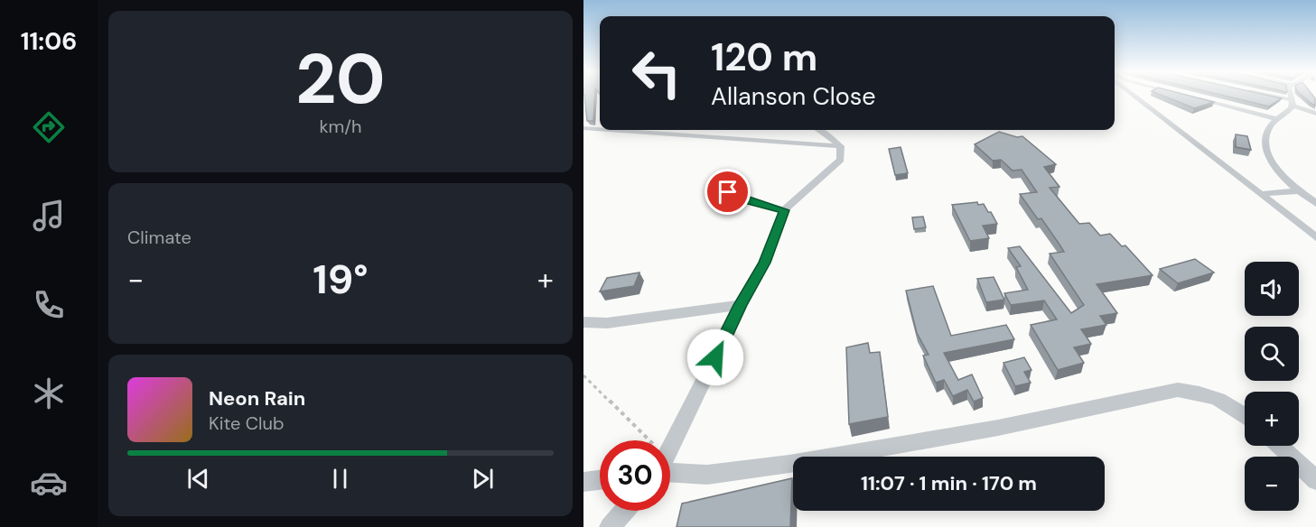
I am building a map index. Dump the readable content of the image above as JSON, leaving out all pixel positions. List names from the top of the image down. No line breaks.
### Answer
{"page":{"tabs":"11:06","tile":[["20","km/h"],"Climate"],"turn":["120 m","Allanson Close"],"heat":["−","19°","+"],"map_buttons":["+","−"],"song":["Neon Rain","Kite Club"],"limit":"30","trip":"11:07 · 1 min · 170 m"}}
